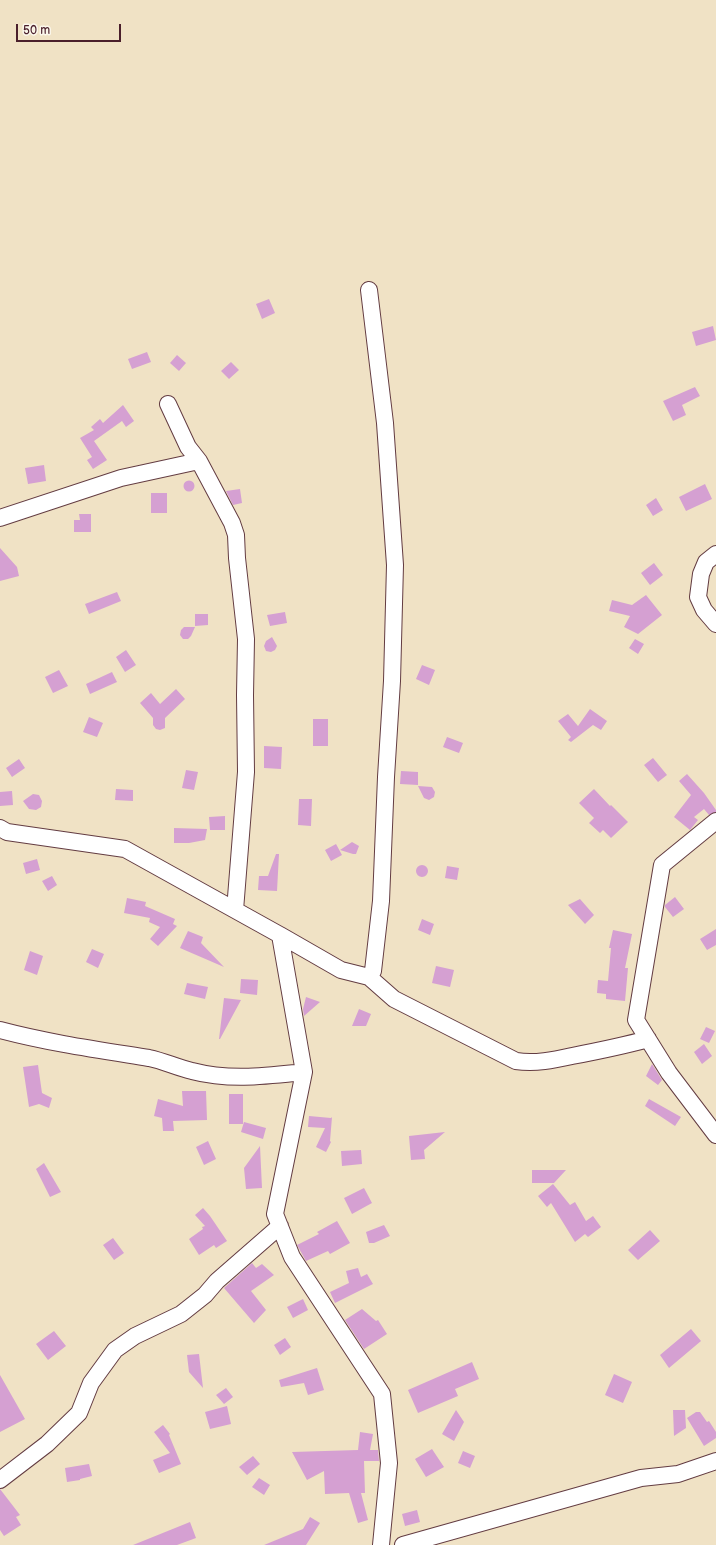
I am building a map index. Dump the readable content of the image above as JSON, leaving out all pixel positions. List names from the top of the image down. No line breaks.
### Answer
{"scale_bar":"50 m"}
